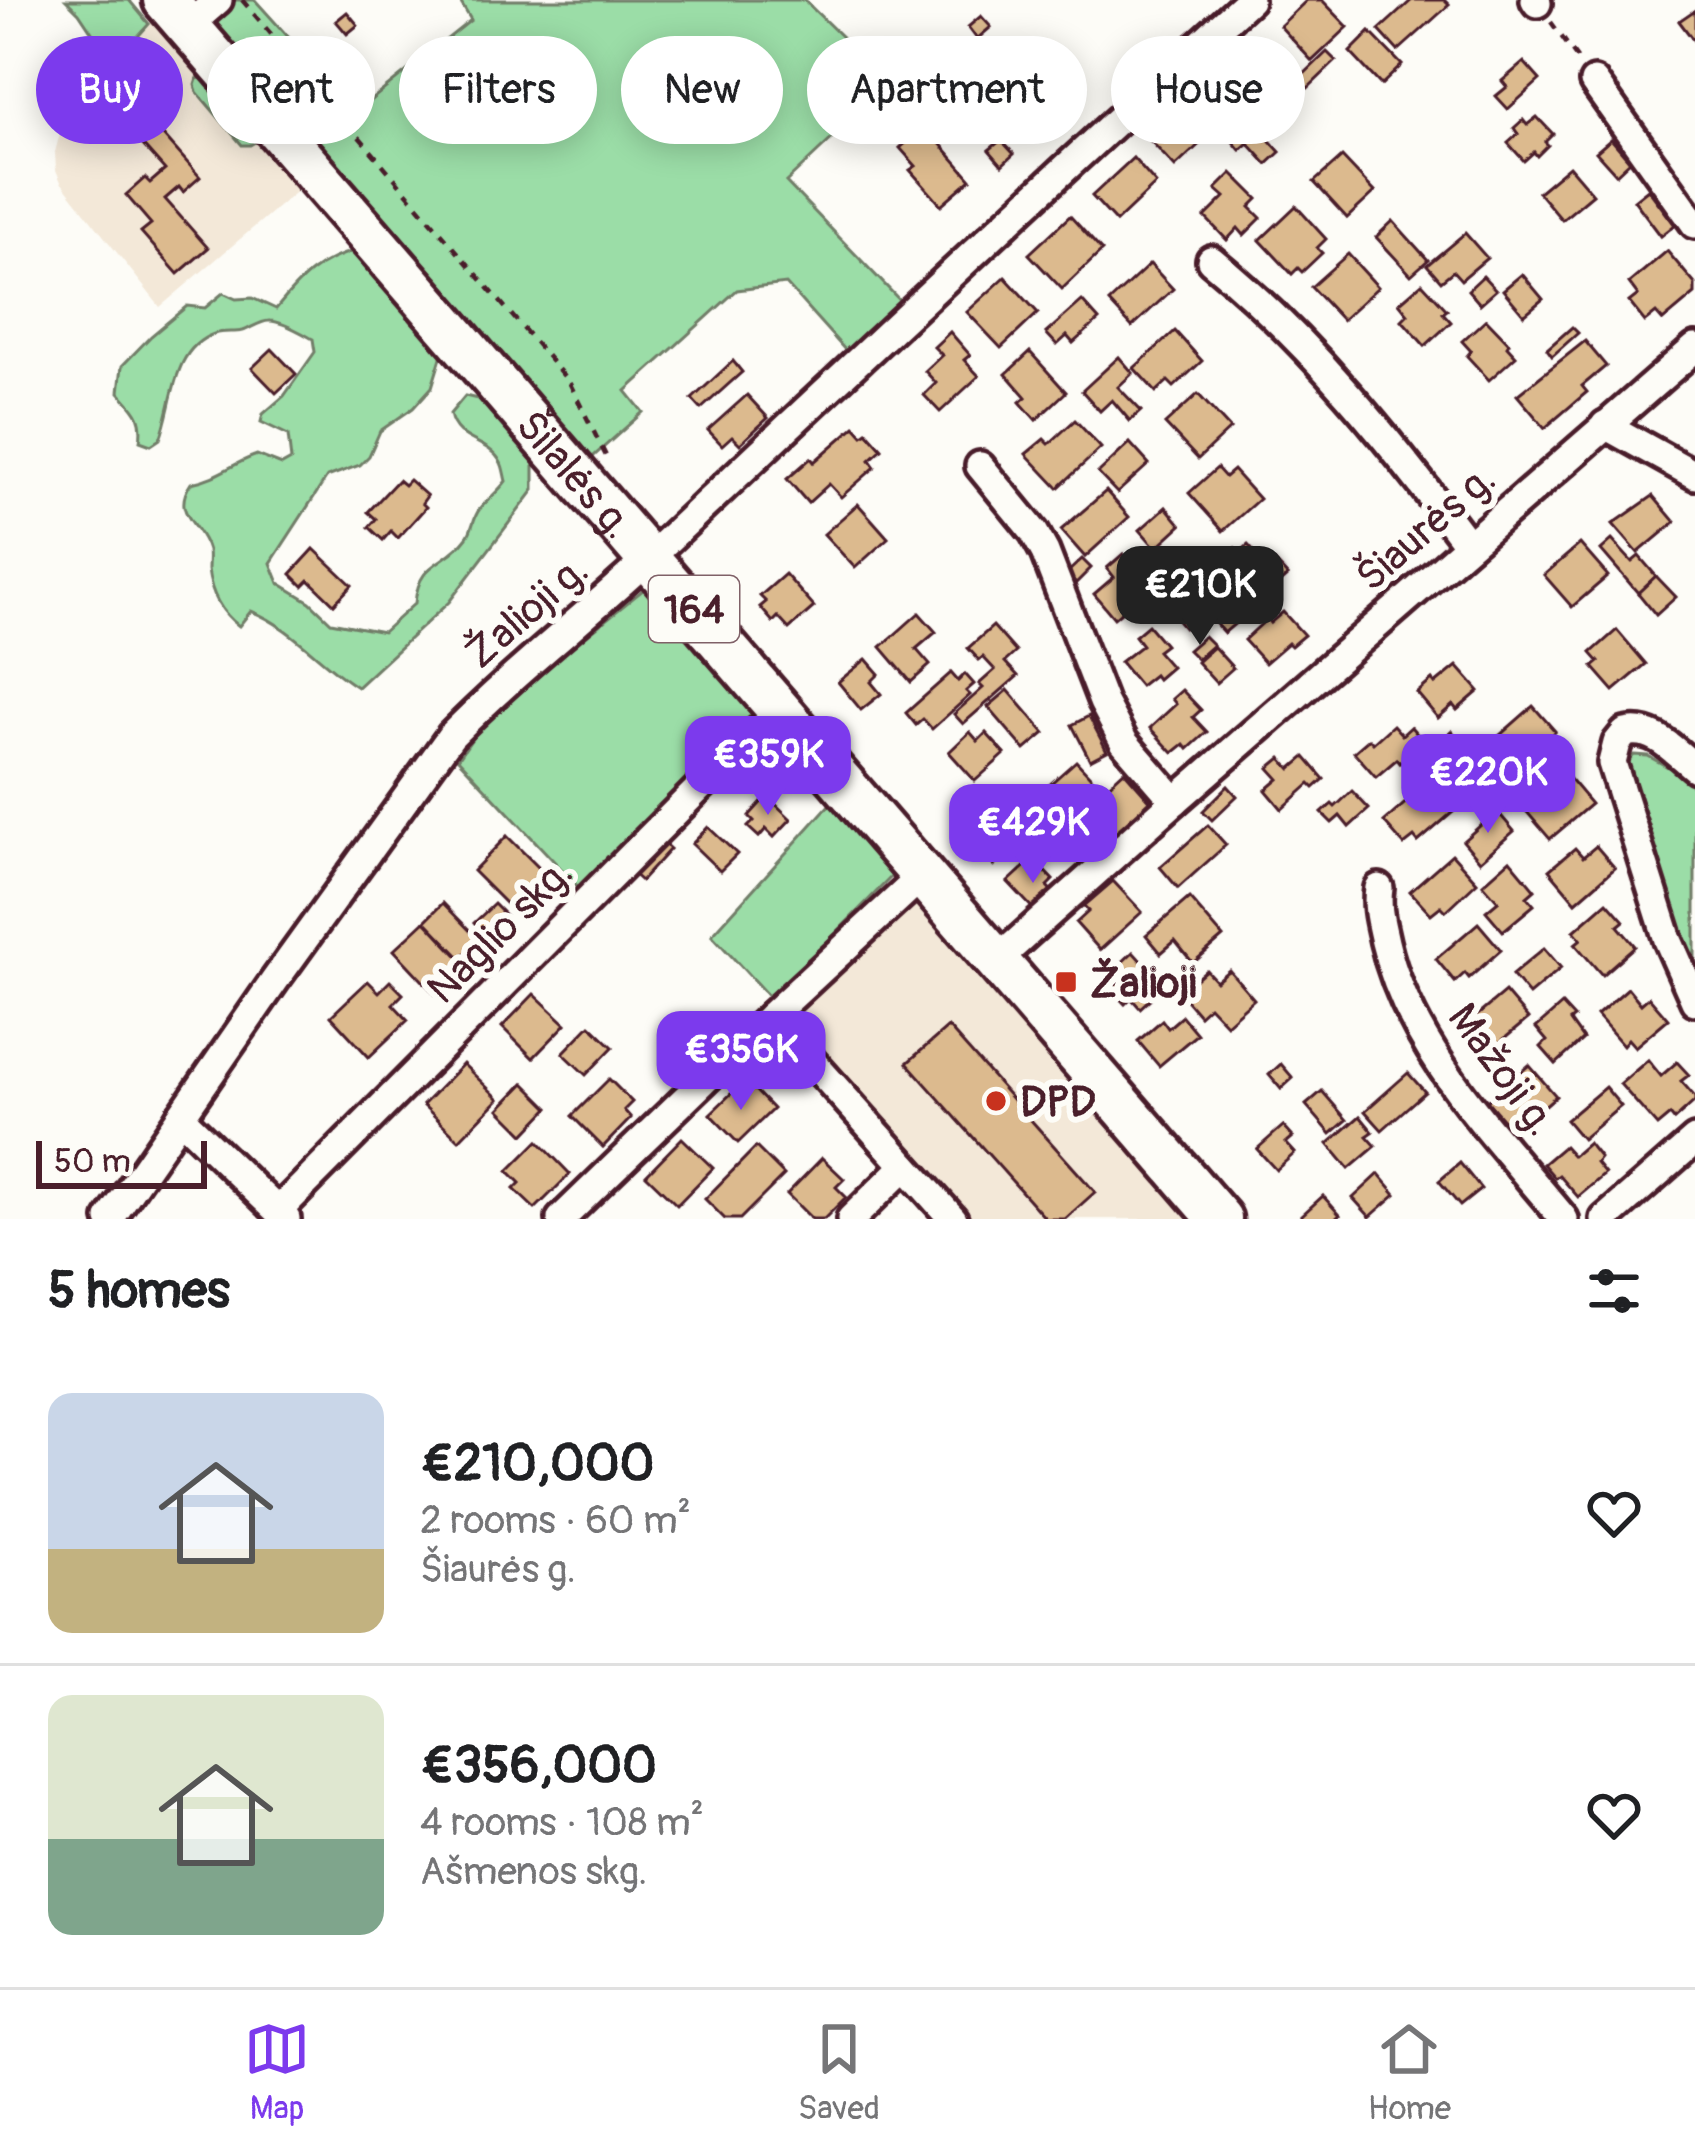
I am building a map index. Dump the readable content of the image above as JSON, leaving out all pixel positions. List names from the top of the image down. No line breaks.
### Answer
{"streets":{"main road":["Šilalės g.","164"],"street":["Šiaurės g.","Žalioji g.","Naglio skg.","Mažoji g."]},"crossings":[["Šilalės g.","Šiaurės g."],["Šilalės g.","Žalioji g."],["Šilalės g.","Naglio skg."]],"places":{"transit":["Žalioji"],"other":["DPD"]},"scale_bar":"50 m","page":{"chip":["Buy","Rent","Filters","New","Apartment","House"],"price":["€210K","€359K","€220K","€429K","€356K"],"scale":"50 m","heading":"5 homes","list":[{"name":"€210,000","note":"2 rooms · 60 m² · Šiaurės g."},{"name":"€356,000","note":"4 rooms · 108 m² · Ašmenos skg."}],"tabs":["Map","Saved","Home"]}}
